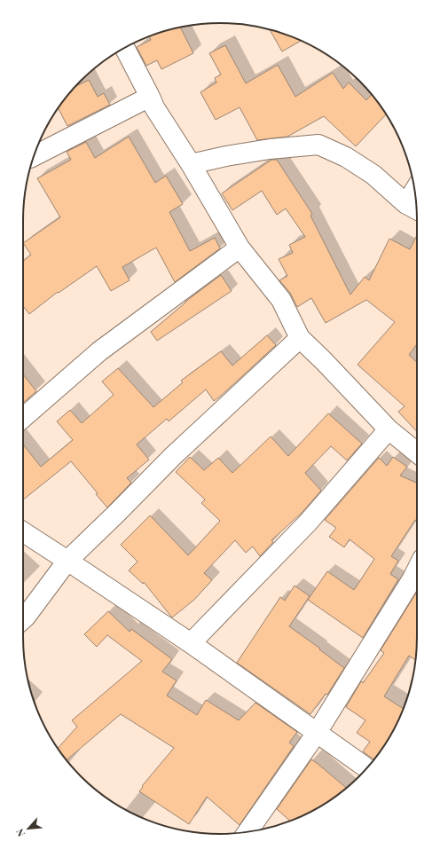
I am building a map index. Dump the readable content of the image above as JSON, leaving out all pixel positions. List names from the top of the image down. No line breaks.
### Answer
{"north":"bottom left"}
